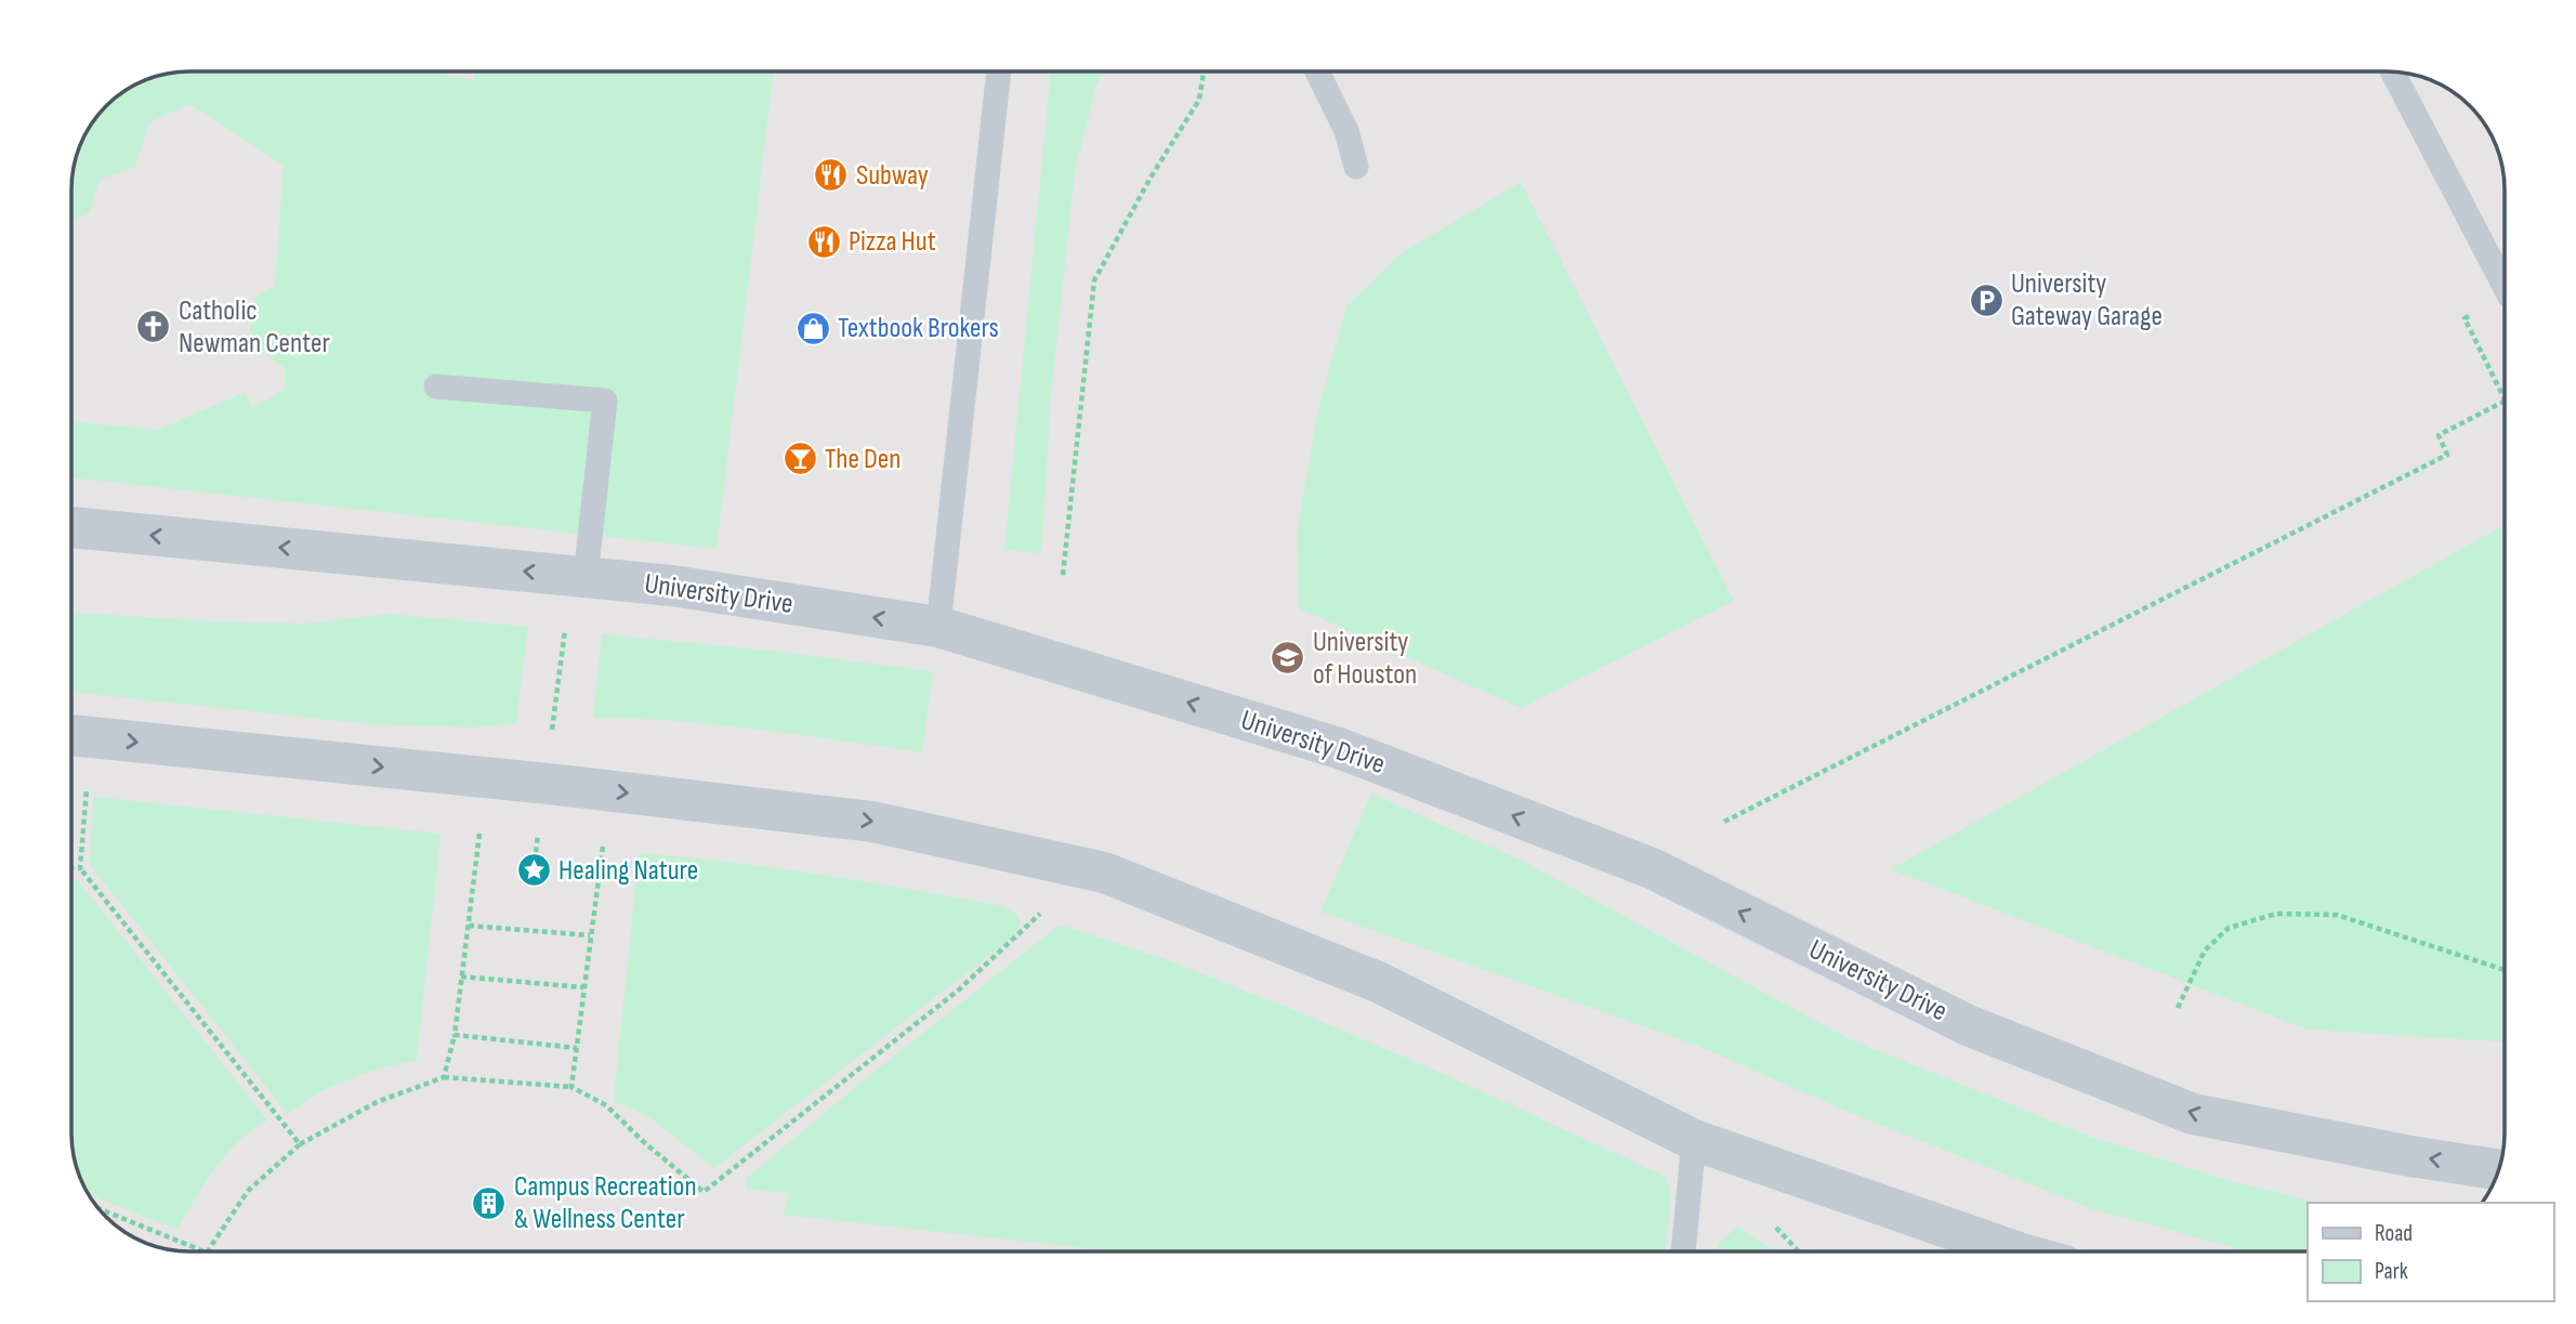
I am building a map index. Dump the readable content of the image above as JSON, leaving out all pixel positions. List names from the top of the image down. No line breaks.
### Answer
{"streets":{"street":["University Drive"]},"places":{"restaurant":["Subway","Pizza Hut"],"parking":["University Gateway Garage"],"church":["Catholic Newman Center"],"shop":["Textbook Brokers"],"bar":["The Den"],"school or university":["University of Houston"],"place":["Healing Nature"],"building":["Campus Recreation & Wellness Center"]},"legend":["Road","Park"]}
